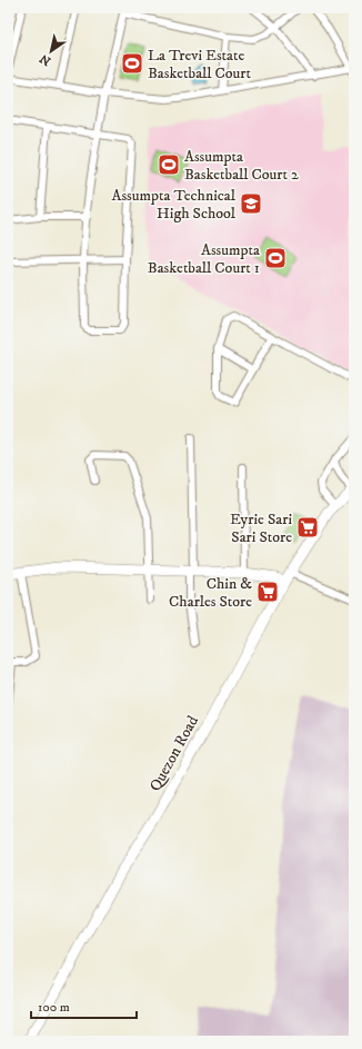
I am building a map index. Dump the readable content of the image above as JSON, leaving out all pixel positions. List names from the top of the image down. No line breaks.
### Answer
{"streets":{"main road":["Quezon Road"]},"places":{"sports":["La Trevi Estate Basketball Court","Assumpta Basketball Court 2","Assumpta Basketball Court 1"],"school or university":["Assumpta Technical High School"],"supermarket":["Eyrie Sari Sari Store","Chin & Charles Store"]},"scale_bar":"100 m","north":"bottom left"}
